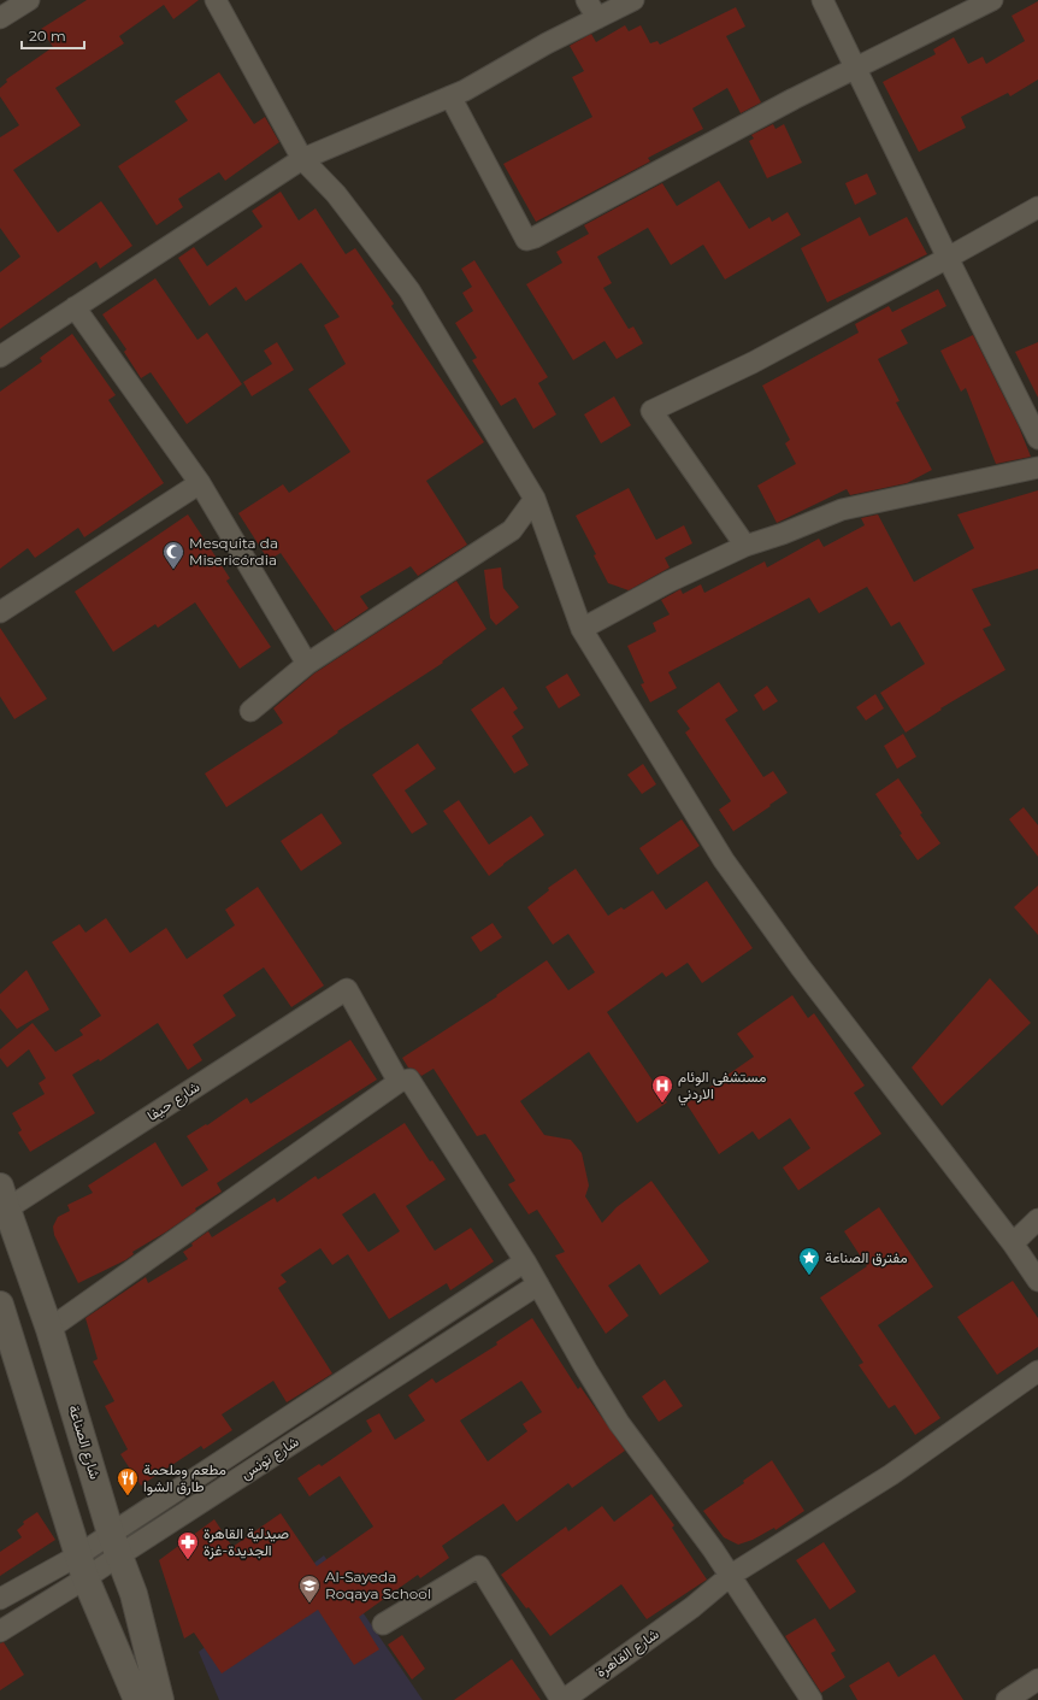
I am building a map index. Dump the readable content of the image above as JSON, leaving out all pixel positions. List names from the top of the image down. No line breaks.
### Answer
{"streets":{"main road":["شارع الصناعة"],"street":["شارع حيفا","شارع تونس","شارع القاهرة"]},"crossings":[["شارع حيفا","شارع الصناعة"],["شارع الصناعة","شارع تونس"]],"places":{"mosque":["Mesquita da Misericórdia"],"hospital":["مستشفى الوئام الاردني"],"place":["مفترق الصناعة"],"restaurant":["مطعم وملحمة طارق الشوا"],"pharmacy":["صيدلية القاهرة الجديدة-غزة"],"school or university":["Al-Sayeda Roqaya School"]},"scale_bar":"20 m"}
